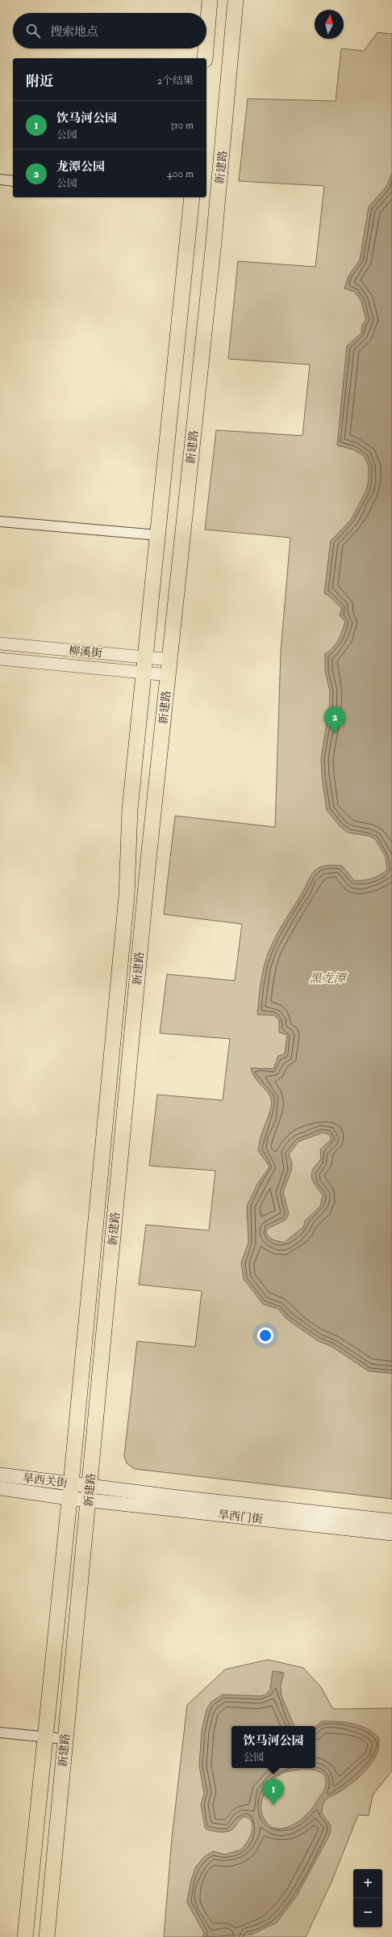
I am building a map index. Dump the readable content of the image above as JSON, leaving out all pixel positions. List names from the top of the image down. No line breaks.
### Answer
{"streets":{"main road":["新建路","旱西关街","旱西门街"],"street":["柳溪街"]},"crossings":[["新建路","柳溪街"],["新建路","旱西关街"],["新建路","旱西门街"],["旱西关街","旱西门街"]],"water":["黑龙潭"],"north":"top","page":{"search":"搜索地点","heading":["附近","2个结果"],"list":[{"mark":"1","name":"饮马河公园","note":"公园","value":"310 m"},{"mark":"2","name":"龙潭公园","note":"公园","value":"400 m"}],"pins":["2","1"],"popup":["饮马河公园","公园"],"map_buttons":["+","−"]}}
